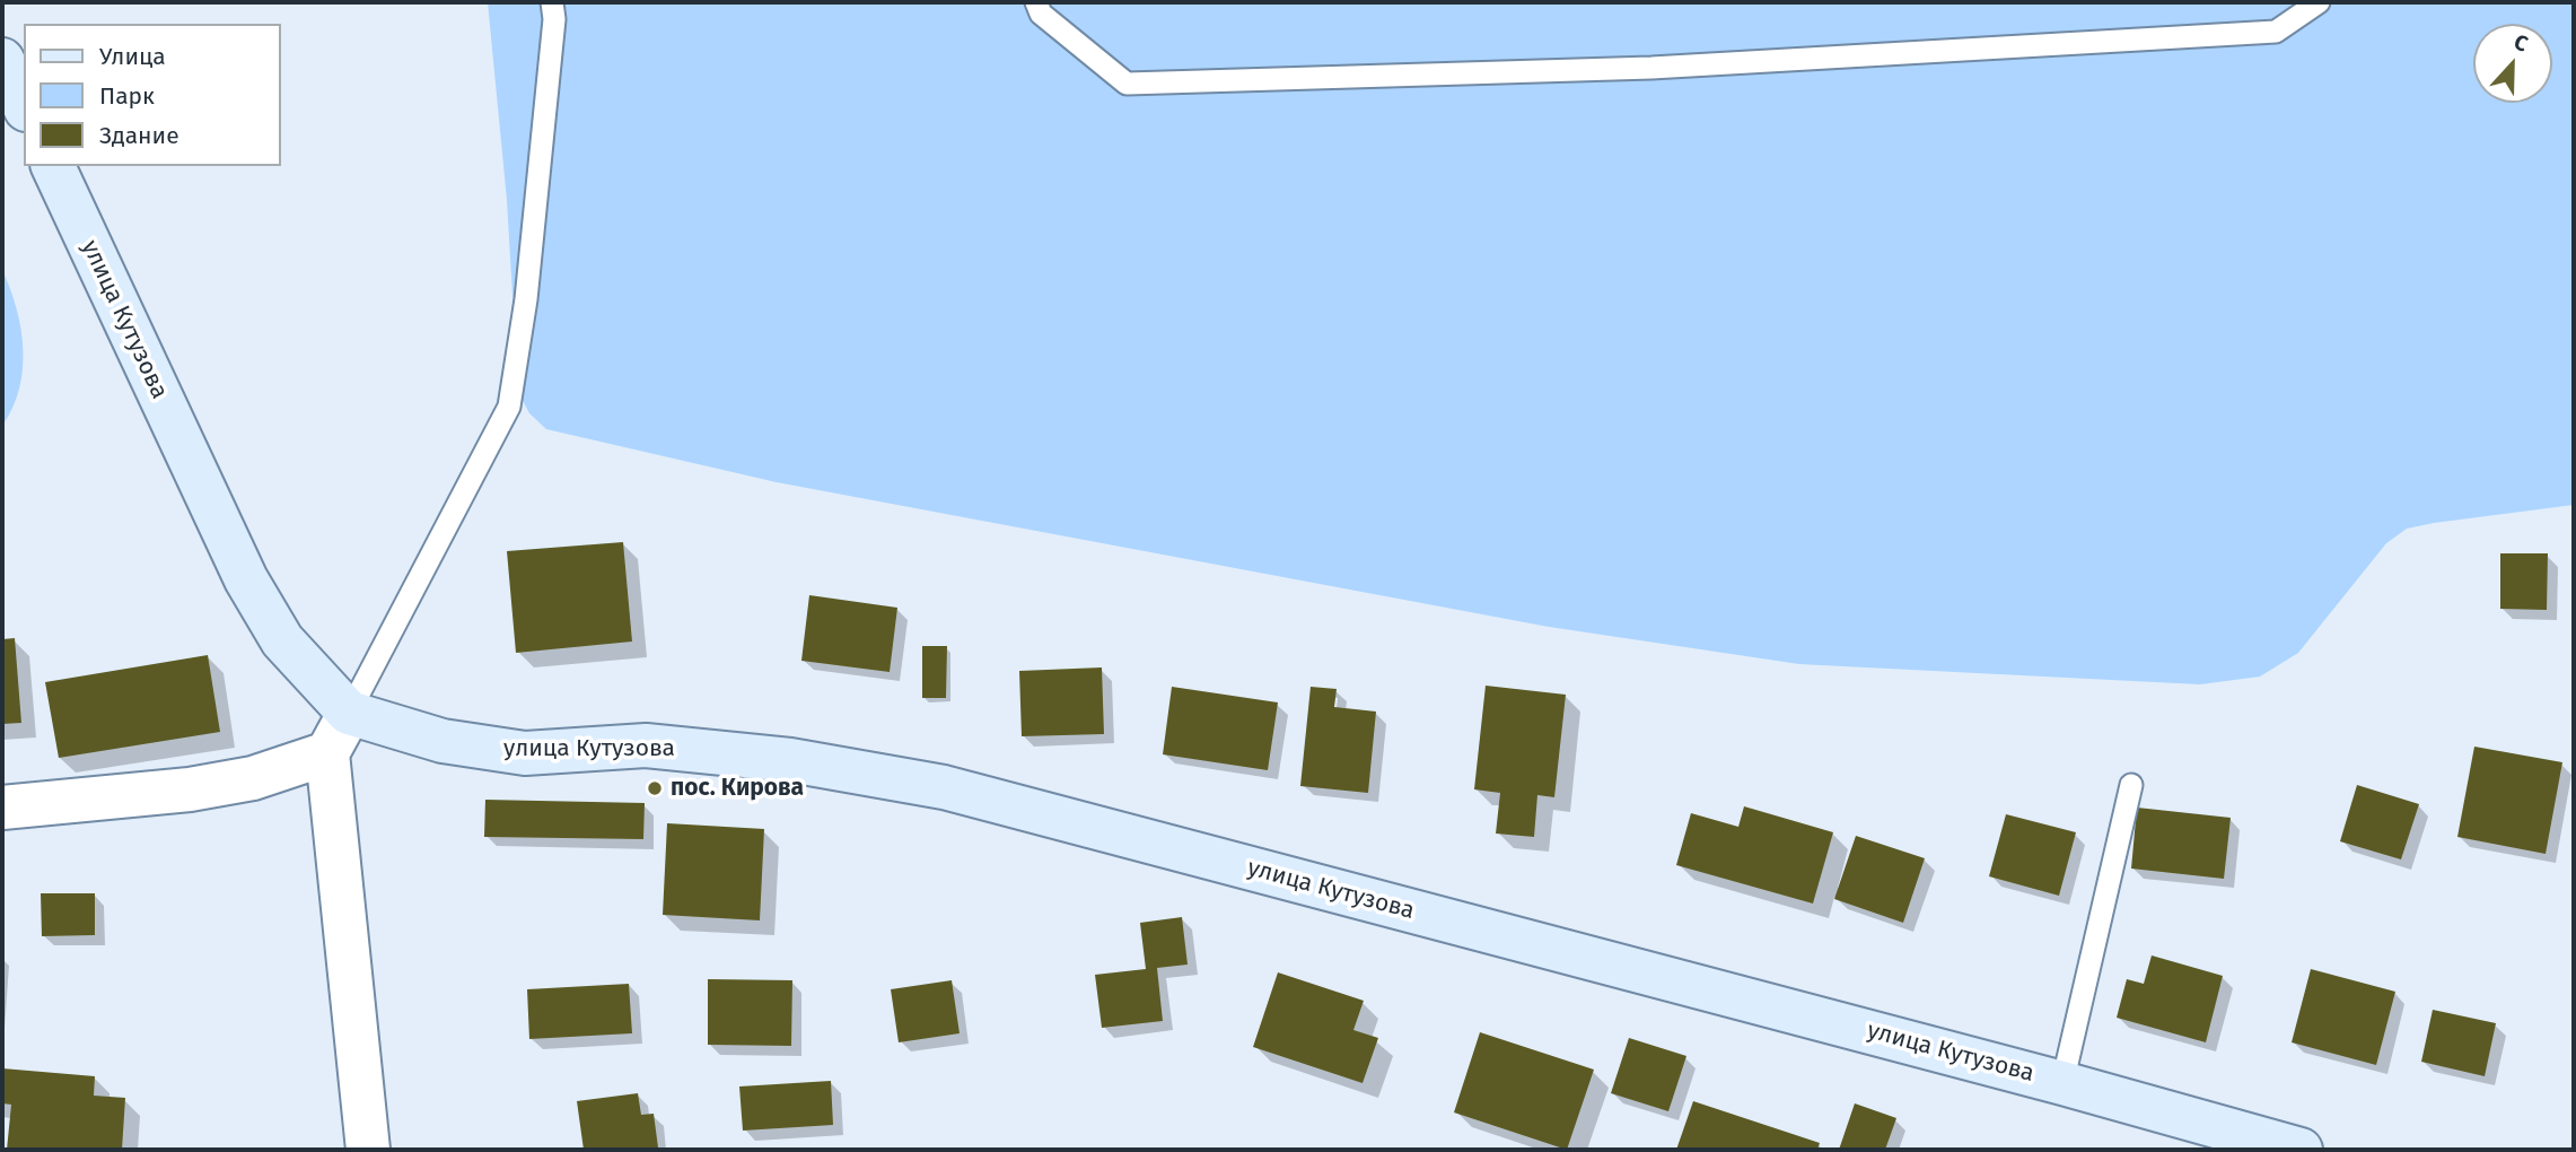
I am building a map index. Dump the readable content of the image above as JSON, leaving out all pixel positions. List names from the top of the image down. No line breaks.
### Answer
{"streets":{"main road":["улица Кутузова"]},"places":["пос. Кирова"],"legend":["Улица","Парк","Здание"],"north":"top"}
